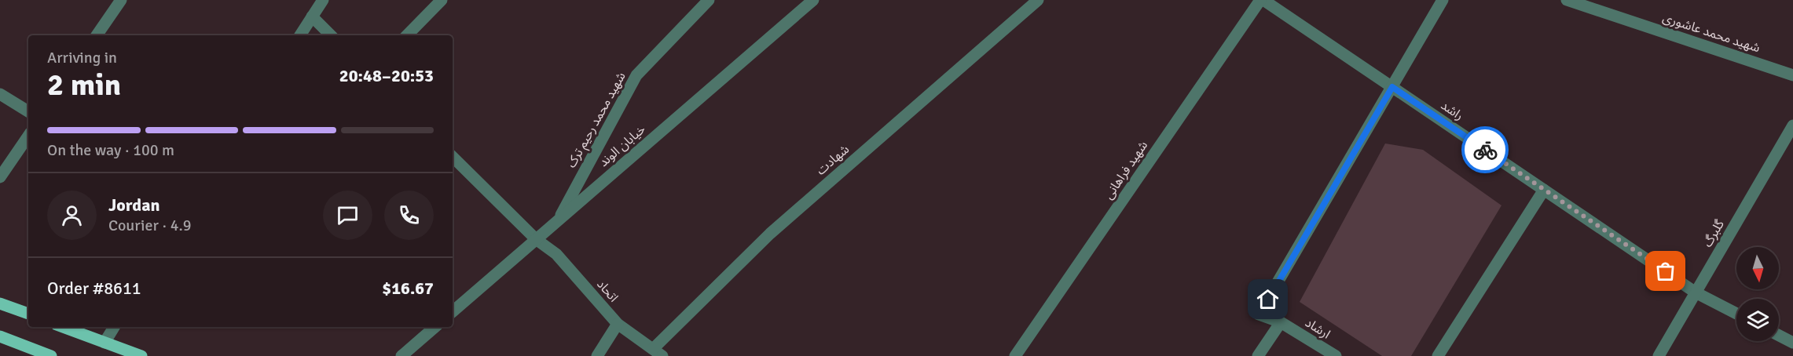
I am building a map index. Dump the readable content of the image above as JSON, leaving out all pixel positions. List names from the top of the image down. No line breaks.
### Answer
{"streets":{"street":["شهید محمد عاشوری","راشد","شهید محمد رحیم ترک","خیابان الوند","شهادت","شهید فراهانی","گلبرگ","اتحاد","ارشاد"]},"crossings":[["راشد","شهید فراهانی"],["راشد","گلبرگ"],["راشد","ارشاد"],["شهید محمد رحیم ترک","خیابان الوند"],["خیابان الوند","اتحاد"],["شهادت","اتحاد"]],"north":"bottom","page":{"heading":["2 min","Arriving in","20:48–20:53"],"panel":["Jordan","Courier · 4.9","Order #8611","$16.67"],"bar":"On the way · 100 m"}}
